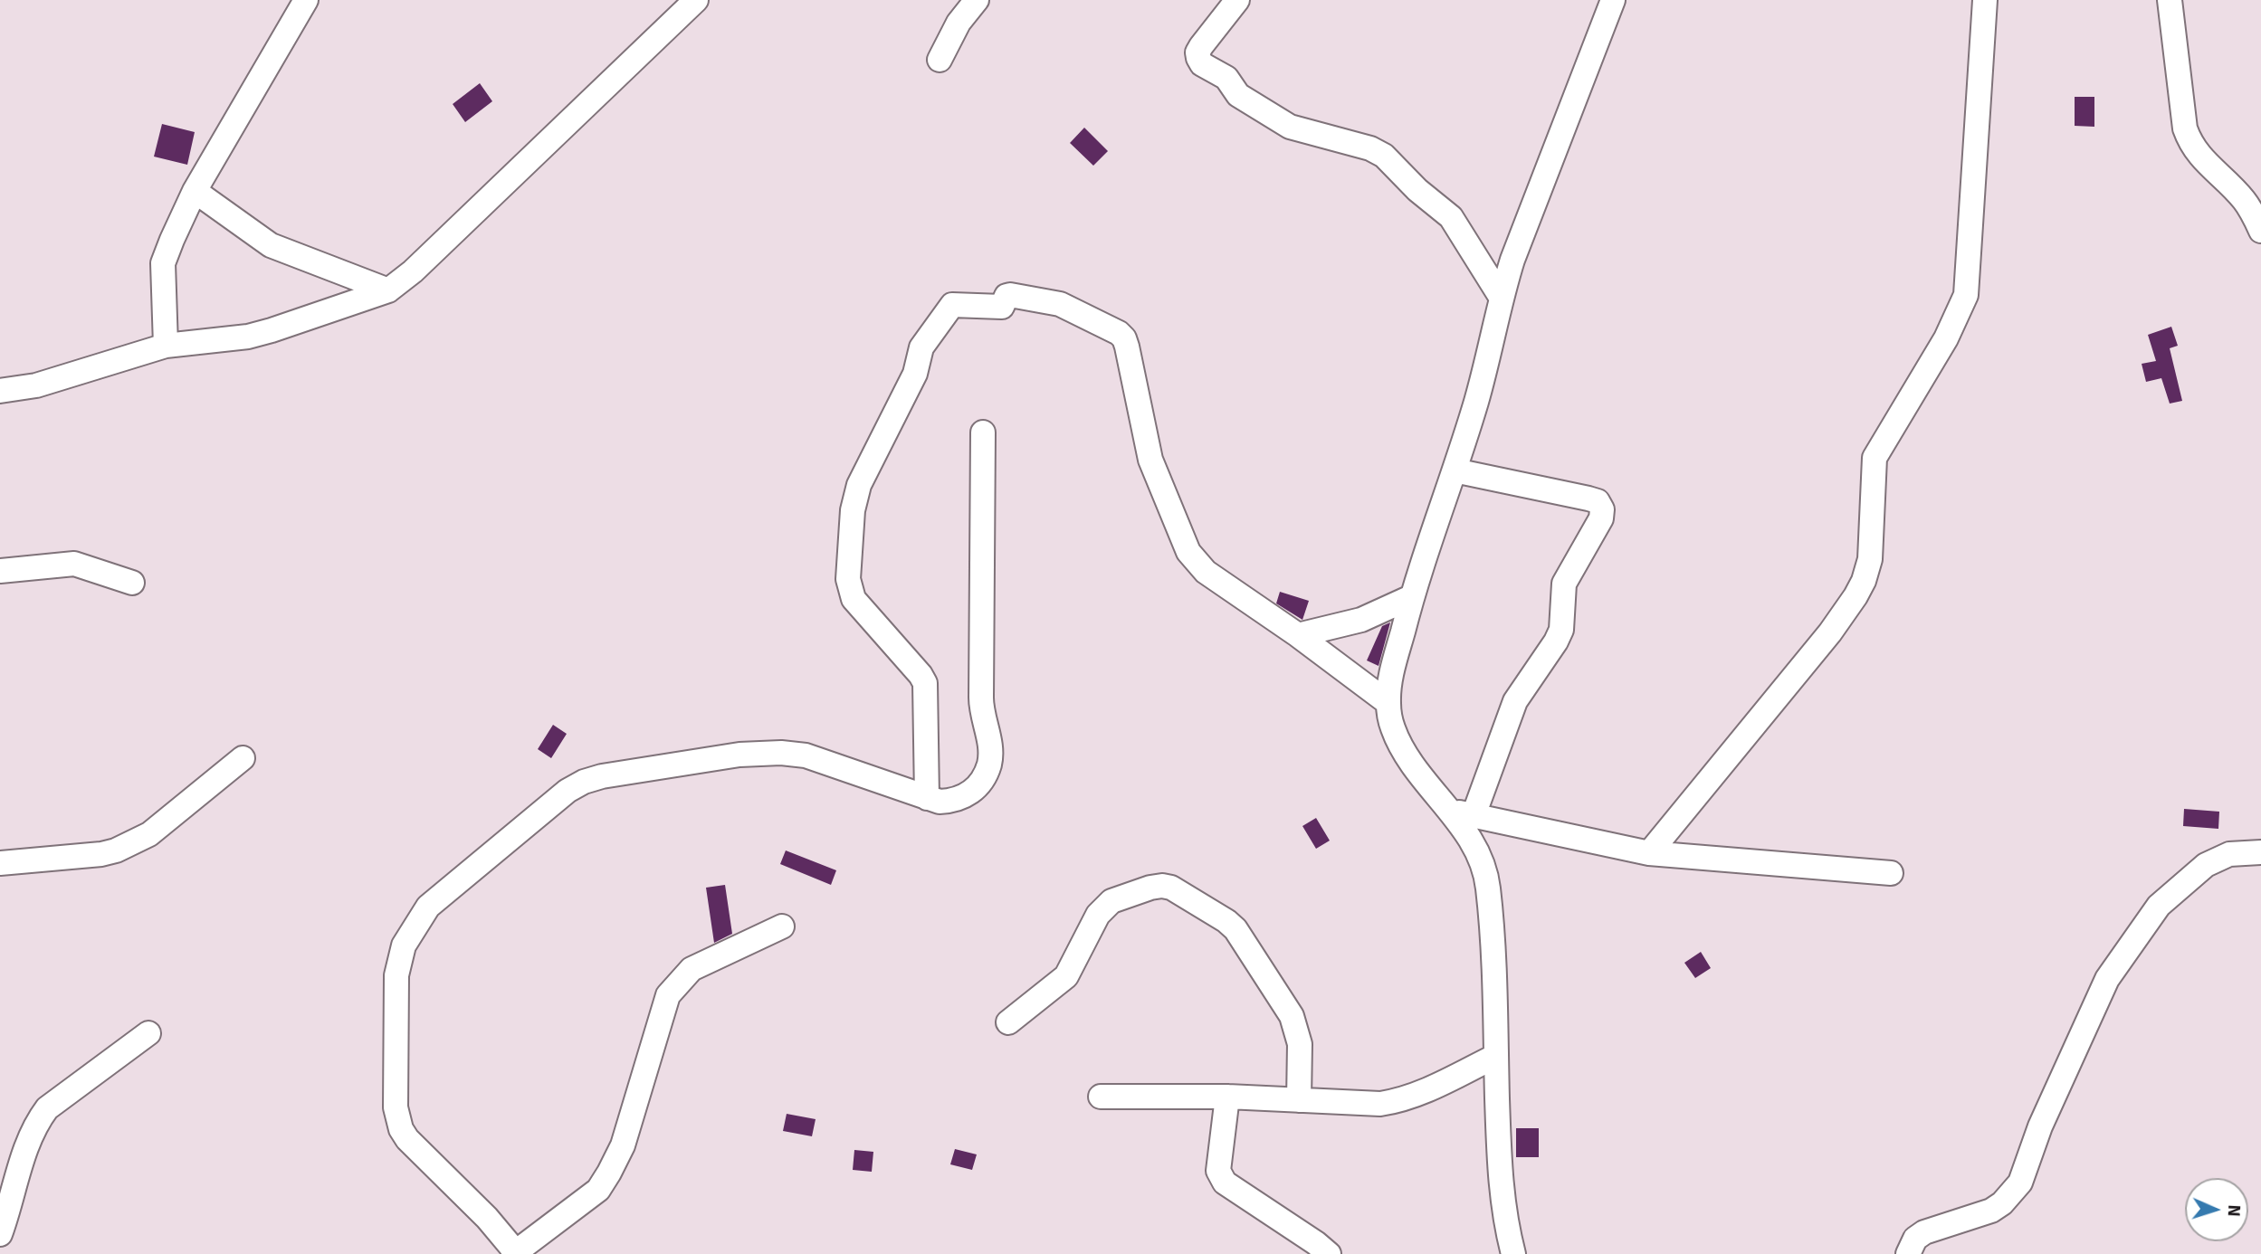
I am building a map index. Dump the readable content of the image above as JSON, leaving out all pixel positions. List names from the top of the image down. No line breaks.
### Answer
{"north":"right"}
